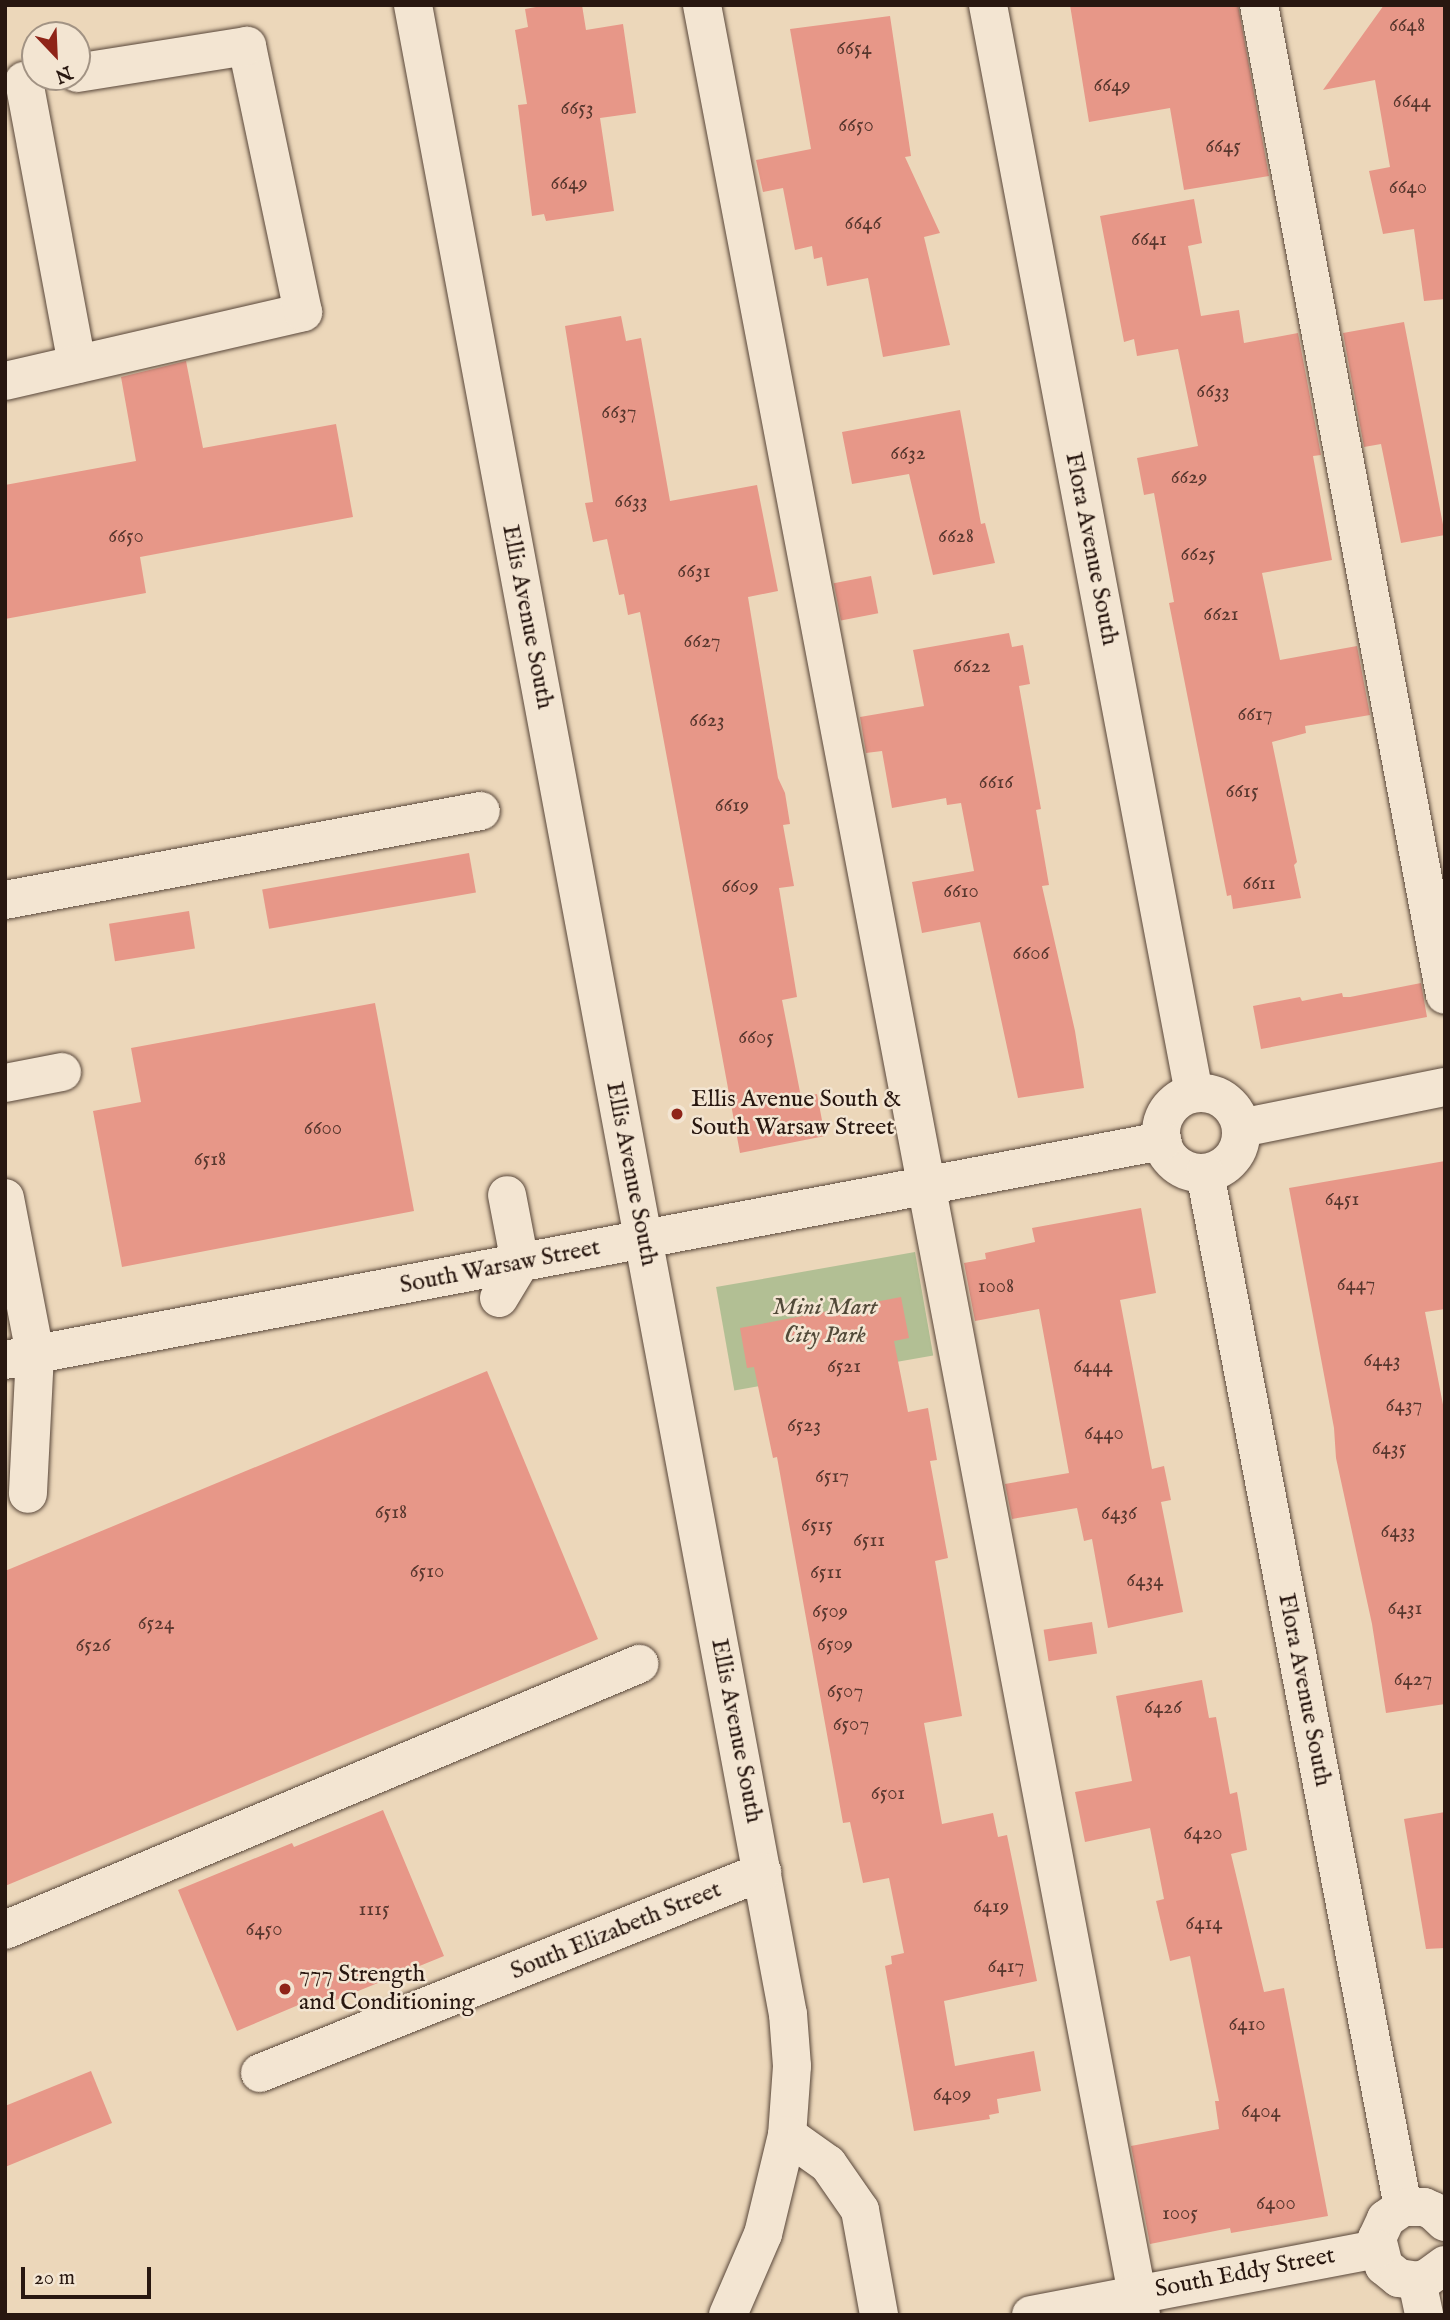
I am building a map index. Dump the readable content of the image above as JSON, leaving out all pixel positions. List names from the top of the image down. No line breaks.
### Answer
{"streets":{"street":["Flora Avenue South","Ellis Avenue South","South Warsaw Street","South Elizabeth Street","South Eddy Street"]},"crossings":[["Flora Avenue South","South Warsaw Street"],["Ellis Avenue South","South Warsaw Street"],["Ellis Avenue South","South Elizabeth Street"]],"parks":["Mini Mart City Park"],"places":["Ellis Avenue South & South Warsaw Street","777 Strength and Conditioning"],"house_numbers":["6648","6654","6649","6644","6653","6650","6645","6649","6640","6646","6641","6633","6637","6632","6629","6633","6650","6628","6625","6631","6621","6627","6622","6617","6623","6616","6615","6619","6611","6609","6610","6606","6605","6600","6518","6451","6447","1008","6443","6521","6444","6437","6523","6440","6435","6517","6518","6436","6515","6433","6511","6510","6511","6434","6431","6509","6524","6509","6526","6427","6507","6426","6507","6501","6420","6419","1115","6414","6450","6417","6410","6409","6404","6400","1005"],"scale_bar":"20 m","north":"bottom right"}
